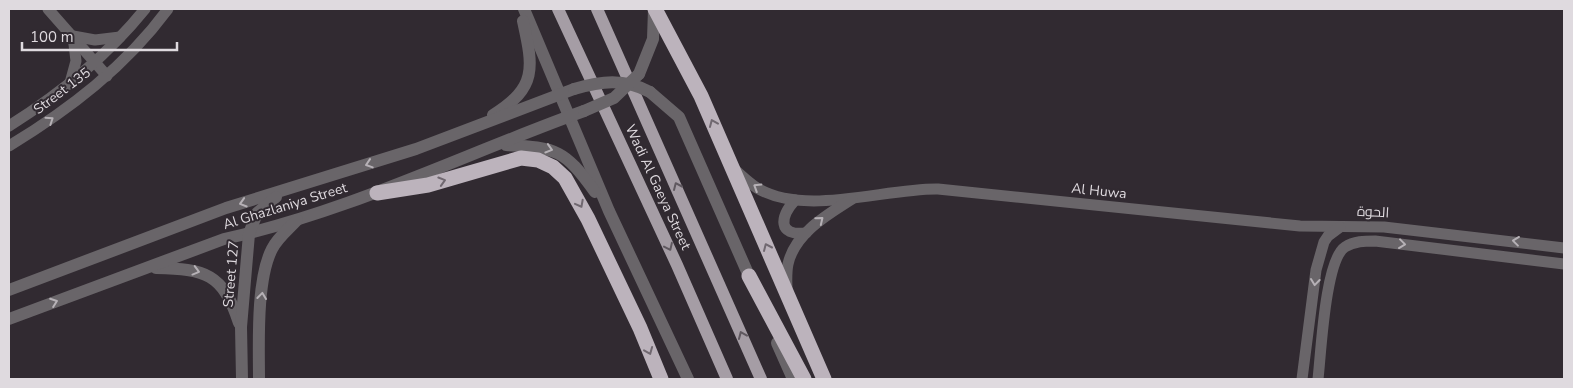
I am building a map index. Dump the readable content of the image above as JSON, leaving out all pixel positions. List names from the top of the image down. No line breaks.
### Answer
{"streets":{"main road":["Wadi Al Gaeya Street"],"street":["Street 135","Al Huwa","Al Ghazlaniya Street","الحوة","Street 127"]},"crossings":[["Al Huwa","الحوة"],["Al Ghazlaniya Street","Street 127"]],"scale_bar":"100 m"}
